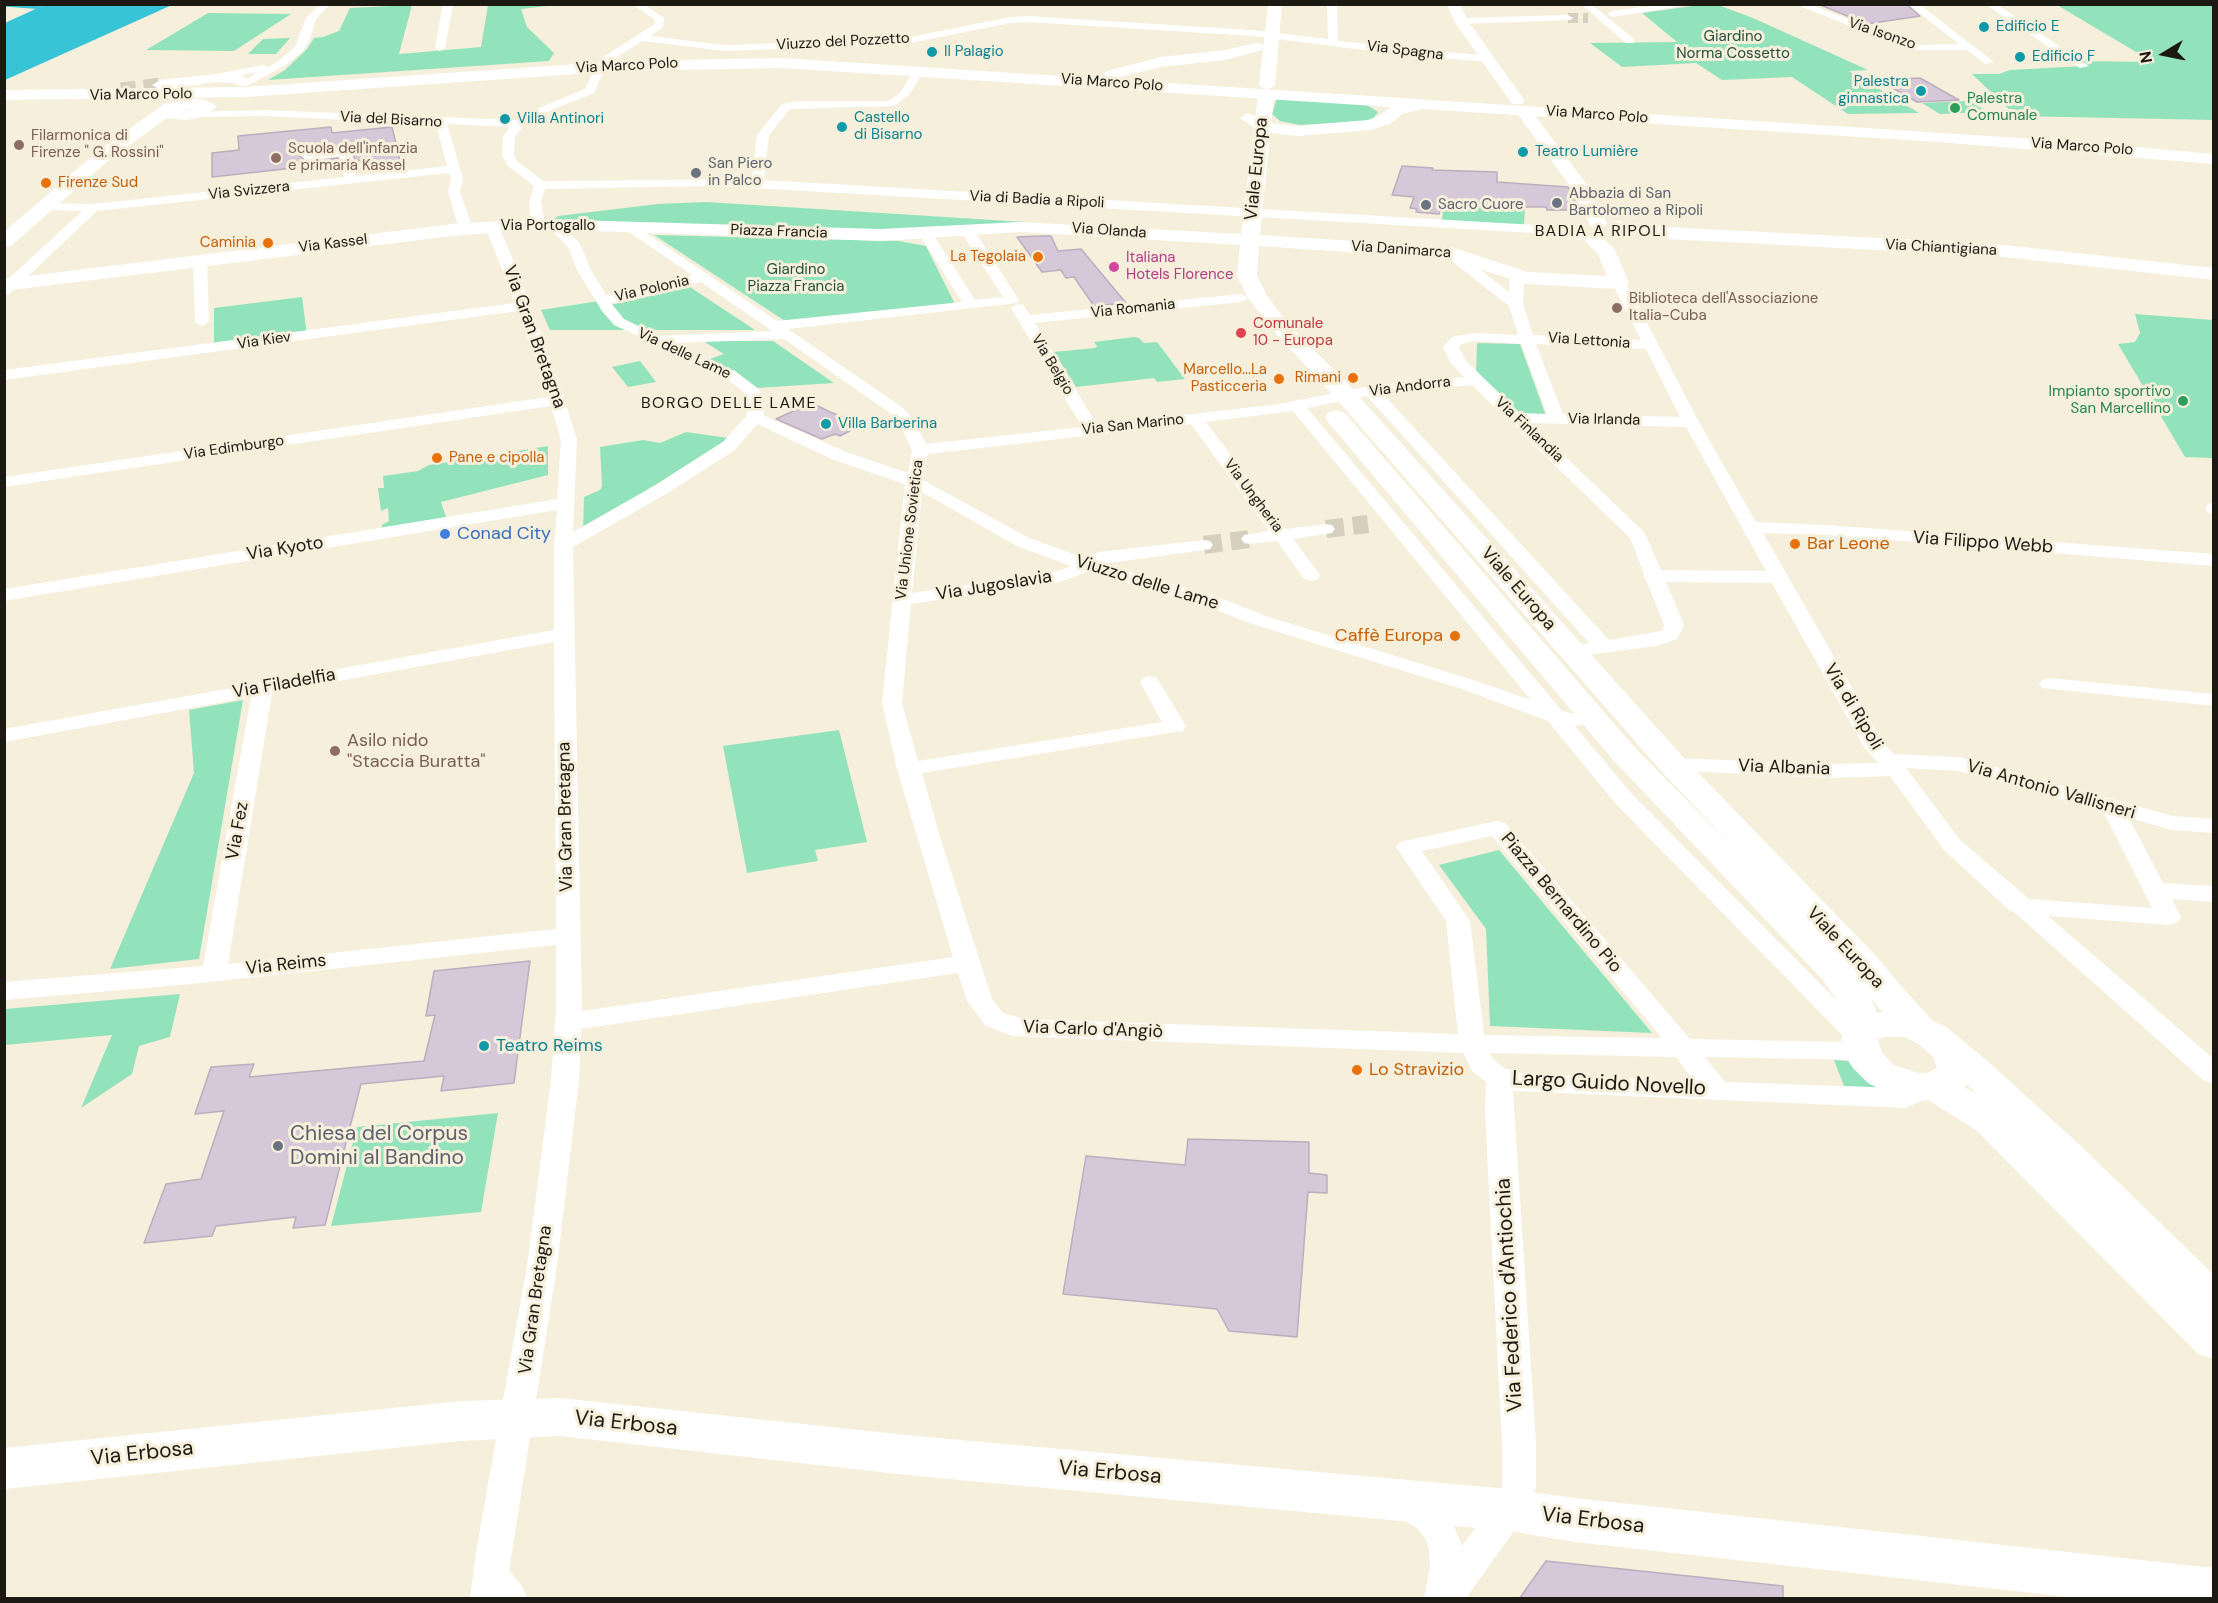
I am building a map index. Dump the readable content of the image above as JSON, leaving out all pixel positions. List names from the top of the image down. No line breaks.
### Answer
{"streets":{"highway":["Via Marco Polo"],"main road":["Viale Europa","Via Portogallo","Via Olanda","Piazza Francia","Via Kassel","Via Chiantigiana","Via Danimarca","Via di Ripoli","Via Erbosa"],"street":["Via Isonzo","Viuzzo del Pozzetto","Via Spagna","Via del Bisarno","Via Svizzera","Via di Badia a Ripoli","Via Polonia","Via Romania","Via Gran Bretagna","Via Kiev","Via Lettonia","Via delle Lame","Via Belgio","Via Andorra","Via Irlanda","Via San Marino","Via Finlandia","Via Edimburgo","Via Ungheria","Via Unione Sovietica","Via Filippo Webb","Via Kyoto","Viuzzo delle Lame","Via Jugoslavia","Via Filadelfia","Via Albania","Via Antonio Vallisneri","Via Fez","Piazza Bernardino Pio","Via Reims","Via Carlo d'Angiò","Largo Guido Novello","Via Federico d'Antiochia"]},"crossings":[["Viuzzo del Pozzetto","Via Spagna"],["Viuzzo del Pozzetto","Viale Europa"],["Via Spagna","Viale Europa"],["Via Spagna","Via di Ripoli"],["Viale Europa","Via di Badia a Ripoli"],["Viale Europa","Via Olanda"],["Viale Europa","Via Danimarca"],["Viale Europa","Via Romania"],["Viale Europa","Via Andorra"],["Viale Europa","Via San Marino"],["Viale Europa","Via Finlandia"],["Viale Europa","Viuzzo delle Lame"],["Viale Europa","Via Albania"],["Viale Europa","Largo Guido Novello"],["Via di Badia a Ripoli","Via Chiantigiana"],["Via di Badia a Ripoli","Via di Ripoli"],["Via Portogallo","Piazza Francia"],["Via Portogallo","Via Kassel"],["Via Portogallo","Via Gran Bretagna"],["Via Portogallo","Via delle Lame"],["Via Portogallo","Via Unione Sovietica"],["Via Olanda","Piazza Francia"],["Via Olanda","Via Danimarca"],["Piazza Francia","Via Unione Sovietica"],["Via Chiantigiana","Via di Ripoli"],["Via Danimarca","Via di Ripoli"],["Via Polonia","Via delle Lame"],["Via Polonia","Via Unione Sovietica"],["Via Romania","Via Belgio"],["Via Gran Bretagna","Via Kiev"],["Via Gran Bretagna","Via Edimburgo"],["Via Gran Bretagna","Via Kyoto"],["Via Gran Bretagna","Via Filadelfia"],["Via Gran Bretagna","Via Reims"],["Via Gran Bretagna","Via Erbosa"],["Via Lettonia","Via Finlandia"],["Via Lettonia","Via di Ripoli"],["Via delle Lame","Viuzzo delle Lame"],["Via Belgio","Via San Marino"],["Via Andorra","Via San Marino"],["Via Andorra","Via Finlandia"],["Via Irlanda","Via Finlandia"],["Via Irlanda","Via di Ripoli"],["Via San Marino","Via Ungheria"],["Via San Marino","Via Unione Sovietica"],["Via Unione Sovietica","Viuzzo delle Lame"],["Via Unione Sovietica","Via Jugoslavia"],["Via Unione Sovietica","Via Carlo d'Angiò"],["Via Filippo Webb","Via di Ripoli"],["Viuzzo delle Lame","Via Jugoslavia"],["Via Filadelfia","Via Fez"],["Via di Ripoli","Via Albania"],["Via di Ripoli","Via Antonio Vallisneri"],["Via Albania","Via Antonio Vallisneri"],["Via Fez","Via Reims"],["Piazza Bernardino Pio","Via Carlo d'Angiò"],["Piazza Bernardino Pio","Largo Guido Novello"],["Via Carlo d'Angiò","Largo Guido Novello"],["Largo Guido Novello","Via Federico d'Antiochia"],["Via Federico d'Antiochia","Via Erbosa"]],"districts":["BADIA A RIPOLI","BORGO DELLE LAME"],"parks":["Giardino Norma Cossetto","Giardino Piazza Francia"],"places":["Edificio E","Il Palagio","Edificio F","Palestra ginnastica","Palestra Comunale","Villa Antinori","Castello di Bisarno","Filarmonica di Firenze \" G. Rossini\"","Teatro Lumière","Scuola dell'infanzia e primaria Kassel","San Piero in Palco","Firenze Sud","Abbazia di San Bartolomeo a Ripoli","Sacro Cuore","Caminia","La Tegolaia","Italiana Hotels Florence","Biblioteca dell'Associazione Italia-Cuba","Comunale 10 - Europa","Rimani","Marcello...La Pasticceria","Impianto sportivo San Marcellino","Villa Barberina","Pane e cipolla","Conad City","Bar Leone","Caffè Europa","Asilo nido \"Staccia Buratta\"","Teatro Reims","Lo Stravizio","Chiesa del Corpus Domini al Bandino"],"north":"left"}
